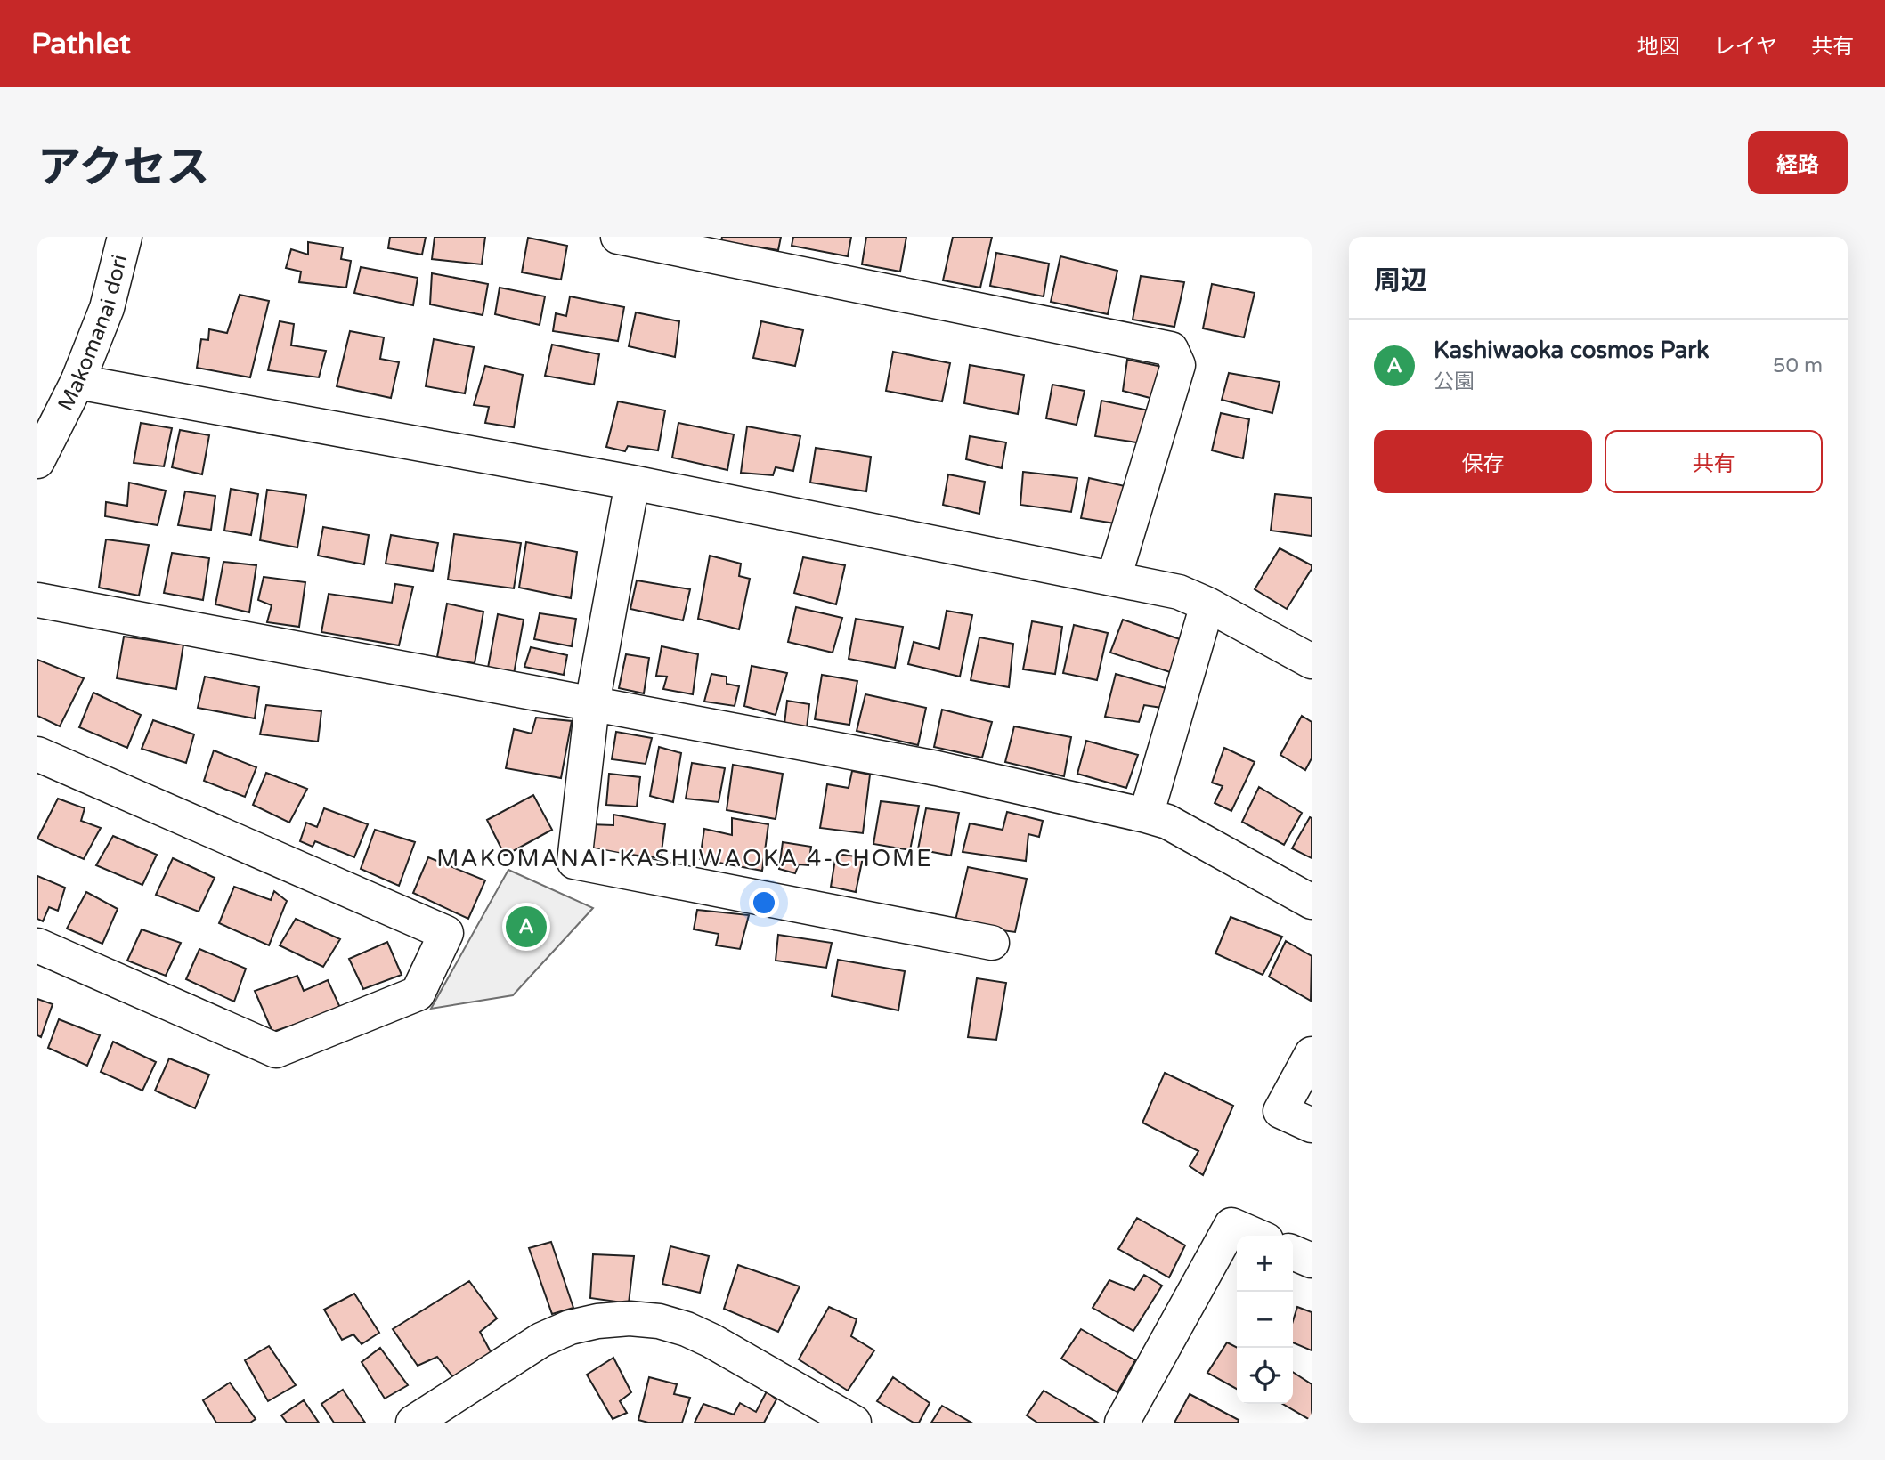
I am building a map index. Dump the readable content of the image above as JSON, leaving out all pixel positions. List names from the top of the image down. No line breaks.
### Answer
{"streets":{"main road":["Makomanai dori"]},"districts":["MAKOMANAI-KASHIWAOKA 4-CHOME"],"page":{"header":"Pathlet","nav":["地図","レイヤ","共有"],"title":"アクセス","buttons":["経路",["保存","共有"]],"heading":"周辺","list":[{"mark":"A","name":"Kashiwaoka cosmos Park","note":"公園","value":"50 m"}],"pins":"A","map_buttons":["+","−"]}}
